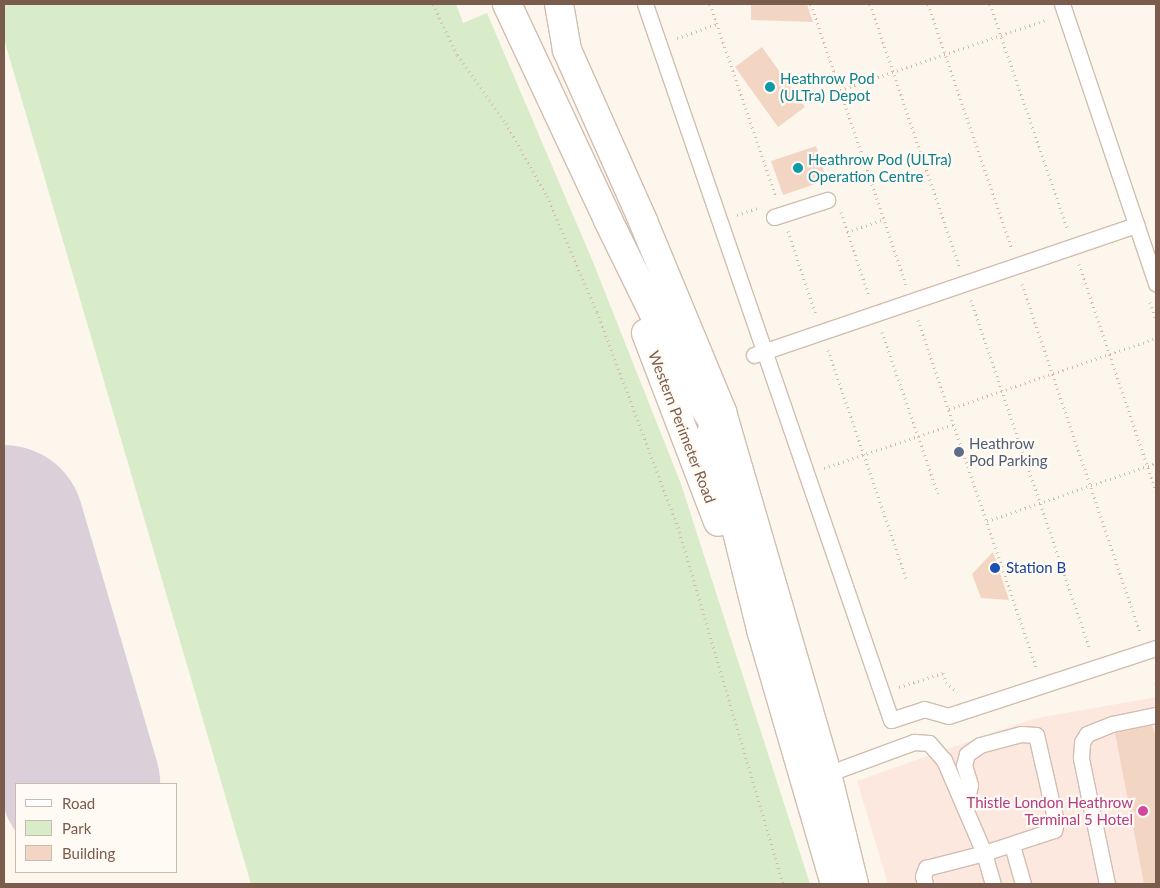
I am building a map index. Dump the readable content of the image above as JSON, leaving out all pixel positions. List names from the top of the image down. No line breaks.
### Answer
{"streets":{"street":["Western Perimeter Road"]},"places":["Heathrow Pod (ULTra) Depot","Heathrow Pod (ULTra) Operation Centre","Heathrow Pod Parking","Station B","Thistle London Heathrow Terminal 5 Hotel"],"legend":["Road","Park","Building"]}
